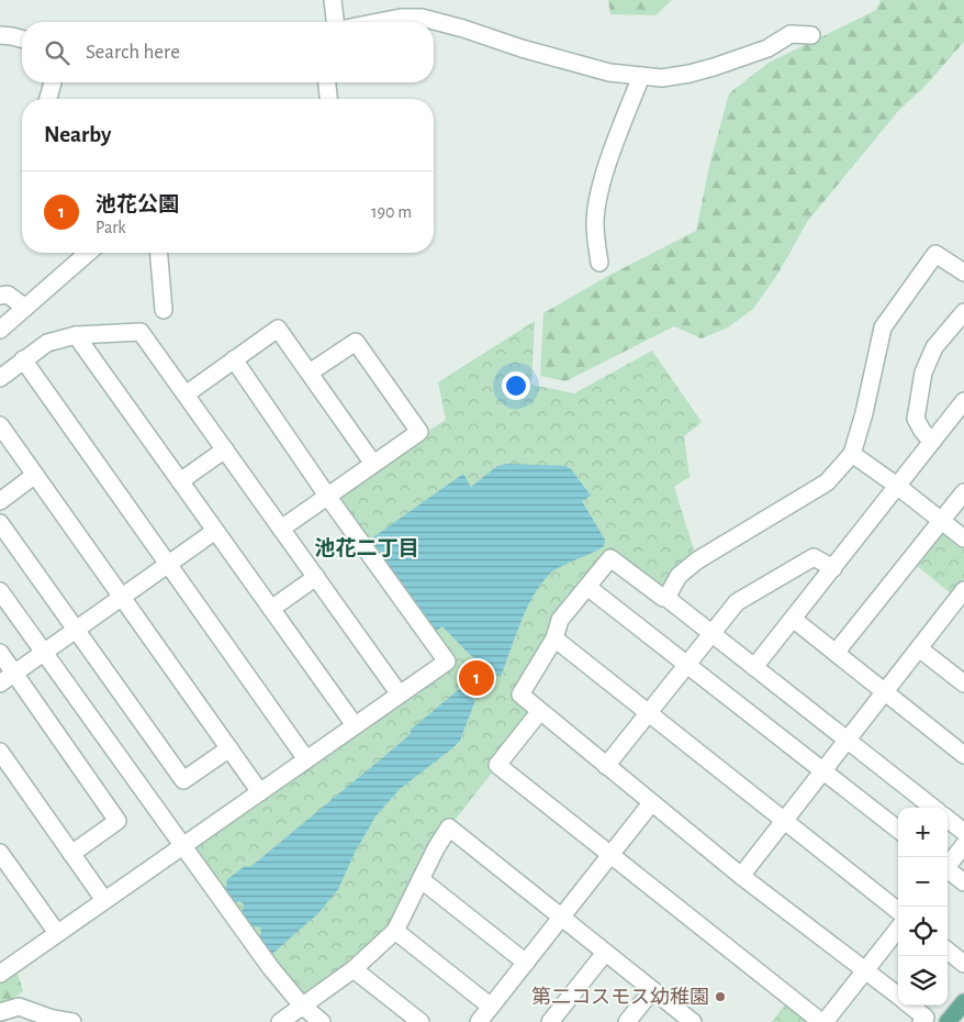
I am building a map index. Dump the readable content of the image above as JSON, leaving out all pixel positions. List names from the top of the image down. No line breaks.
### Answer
{"districts":["池花二丁目"],"places":["第二コスモス幼稚園"],"page":{"search":"Search here","heading":"Nearby","list":[{"mark":"1","name":"池花公園","note":"Park","value":"190 m"}],"pins":"1","map_buttons":["+","−"]}}
